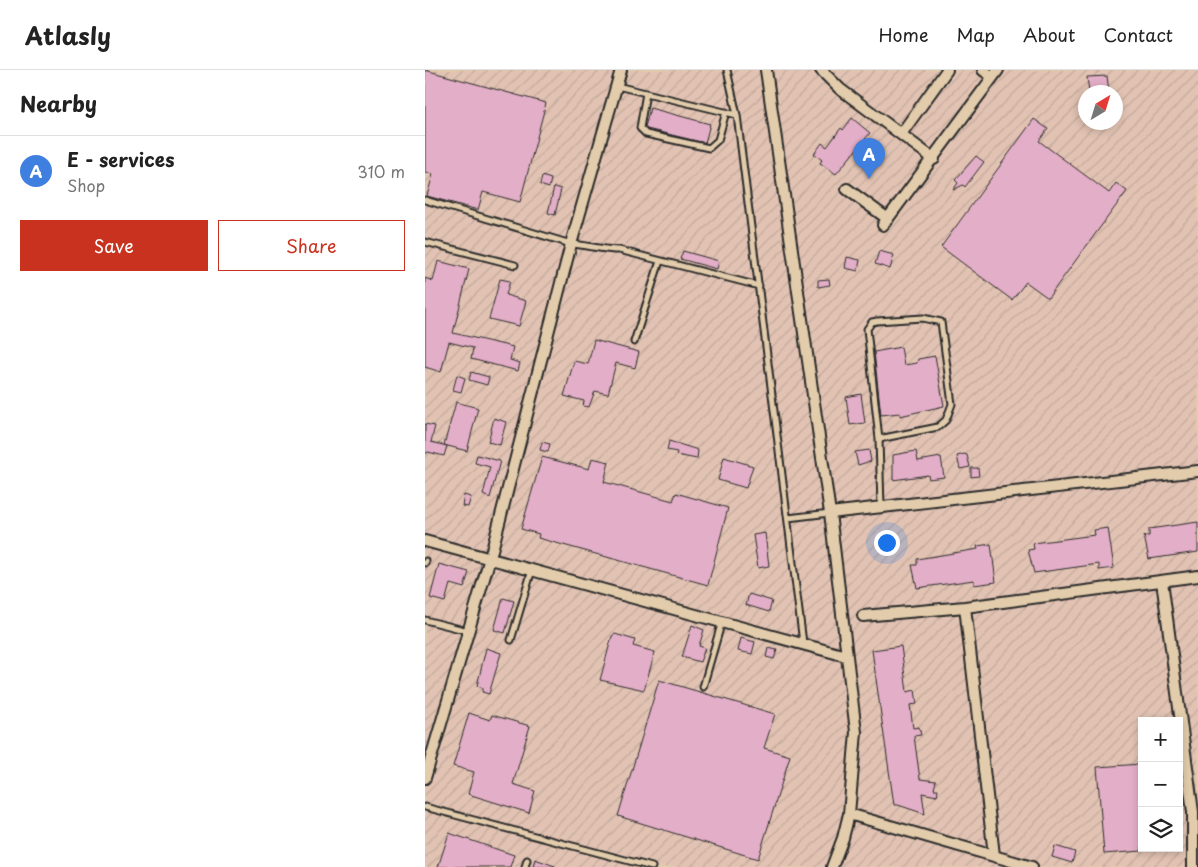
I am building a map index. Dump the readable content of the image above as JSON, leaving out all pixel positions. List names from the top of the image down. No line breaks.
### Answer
{"north":"top right","page":{"header":"Atlasly","nav":["Home","Map","About","Contact"],"heading":"Nearby","list":[{"mark":"A","name":"E - services","note":"Shop","value":"310 m"}],"pins":"A","buttons":["Save","Share"],"map_buttons":["+","−"]}}
